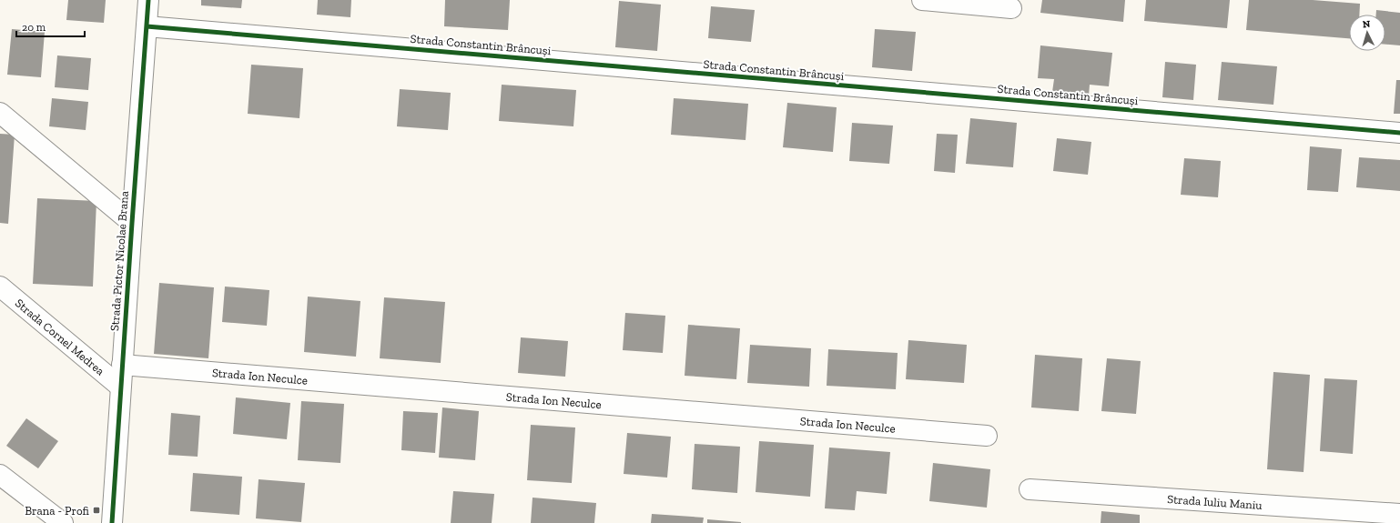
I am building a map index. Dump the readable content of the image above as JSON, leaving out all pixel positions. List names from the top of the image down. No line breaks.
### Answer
{"streets":{"street":["Strada Constantin Brâncuși","Strada Pictor Nicolae Brana","Strada Cornel Medrea","Strada Ion Neculce","Strada Iuliu Maniu"]},"crossings":[["Strada Constantin Brâncuși","Strada Pictor Nicolae Brana"],["Strada Pictor Nicolae Brana","Strada Cornel Medrea"],["Strada Pictor Nicolae Brana","Strada Ion Neculce"]],"places":{"transit":["Brana - Profi"]},"scale_bar":"20 m","north":"top"}
